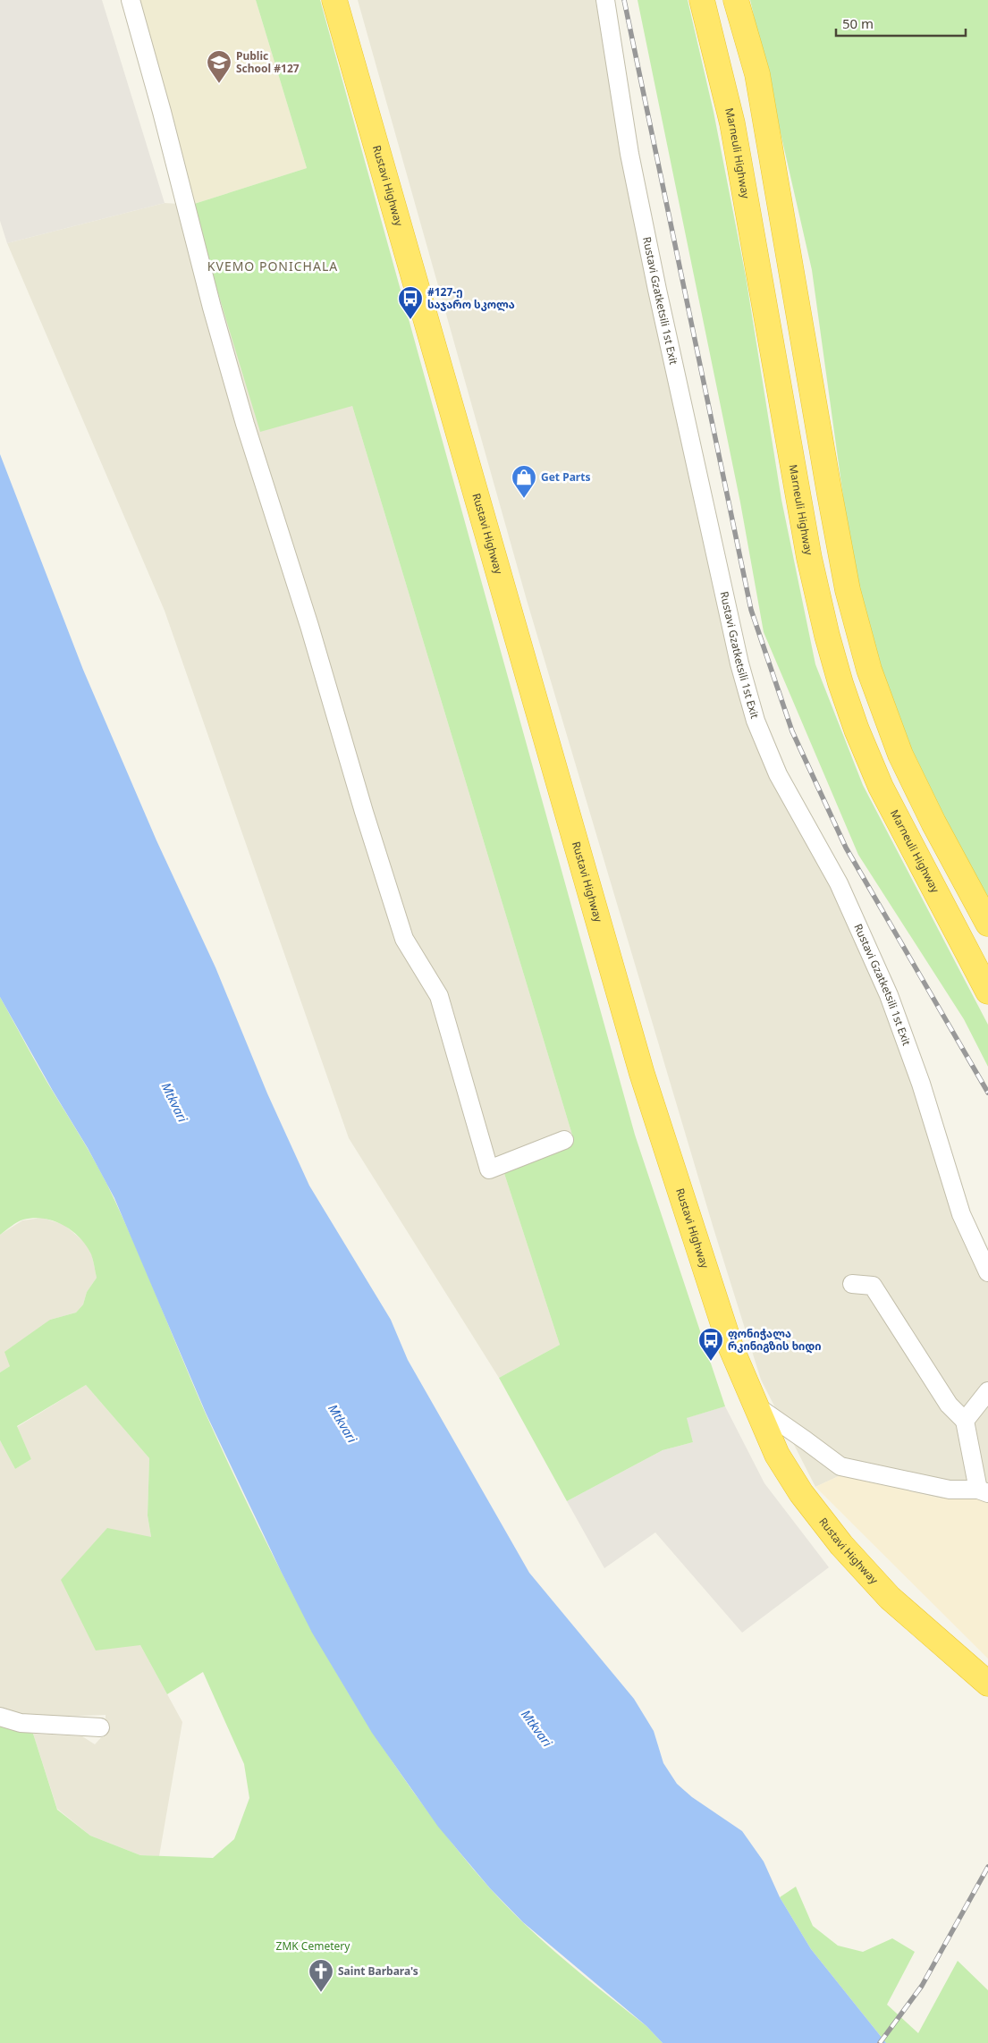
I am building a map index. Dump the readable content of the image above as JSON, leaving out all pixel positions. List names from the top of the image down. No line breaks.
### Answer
{"streets":{"highway":["Marneuli Highway","Rustavi Highway"],"street":["Rustavi Gzatketsili 1st Exit"]},"districts":["KVEMO PONICHALA"],"water":["Mtkvari"],"parks":["ZMK Cemetery"],"places":{"school or university":["Public School #127"],"bus stop":["#127-ე საჯარო სკოლა","ფონიჭალა რკინიგზის ხიდი"],"shop":["Get Parts"],"church":["Saint Barbara's"]},"scale_bar":"50 m"}
